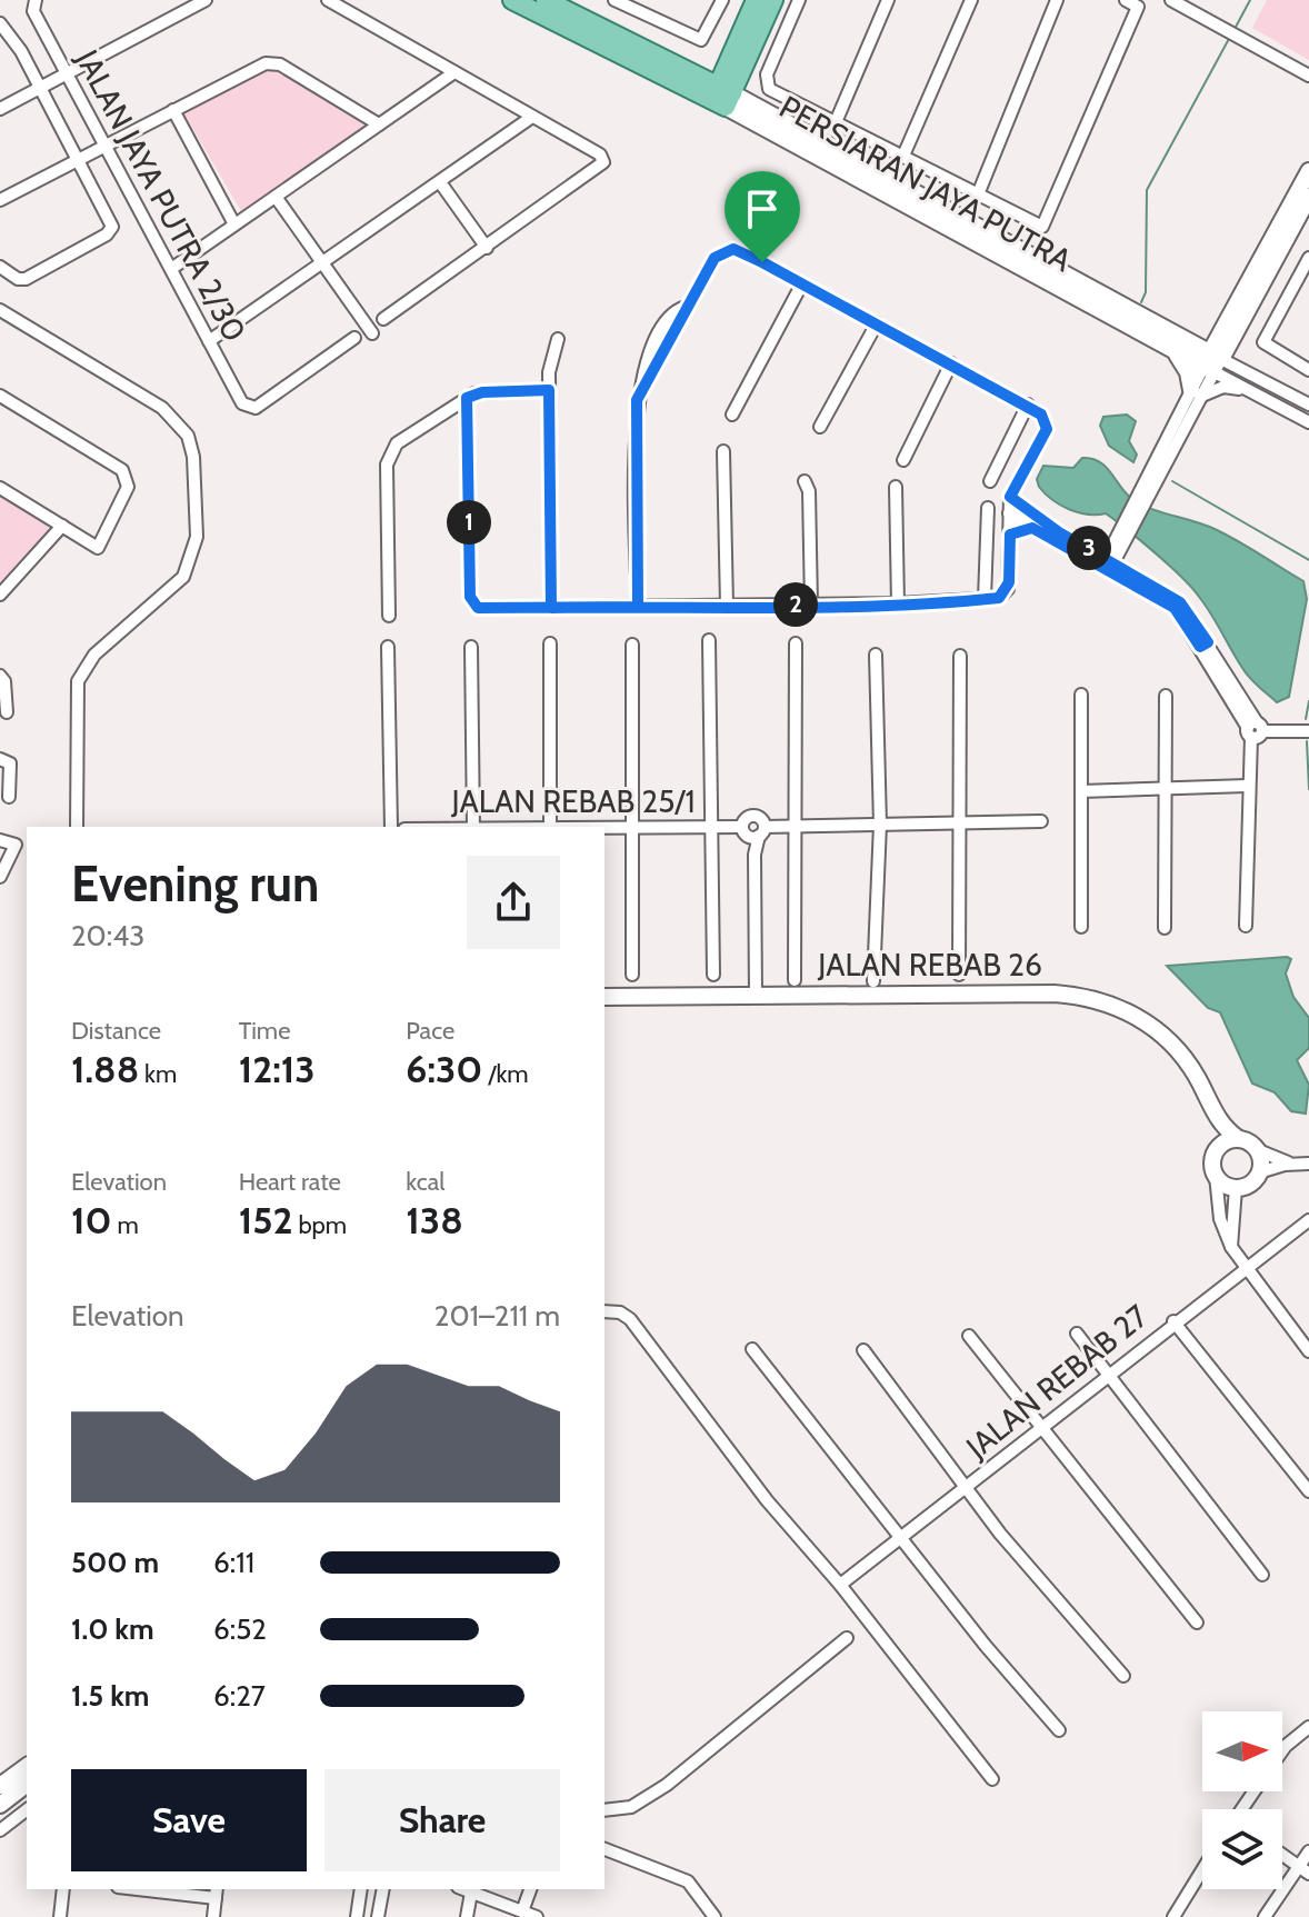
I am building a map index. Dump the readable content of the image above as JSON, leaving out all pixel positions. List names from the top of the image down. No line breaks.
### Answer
{"streets":{"main road":["PERSIARAN JAYA PUTRA"],"street":["JALAN JAYA PUTRA 2/30","JALAN REBAB 25/1","JALAN REBAB 26","JALAN REBAB 27"]},"north":"right","page":{"pins":["1","3","2"],"heading":["Evening run","20:43"],"stats":[["Distance","1.88 km"],["Time","12:13"],["Pace","6:30 /km"],["Elevation","10 m"],["Heart rate","152 bpm"],["kcal","138"]],"chart":["Elevation","201–211 m"],"list":[{"name":"500 m","note":"6:11"},{"name":"1.0 km","note":"6:52"},{"name":"1.5 km","note":"6:27"}],"buttons":["Save","Share"]}}
